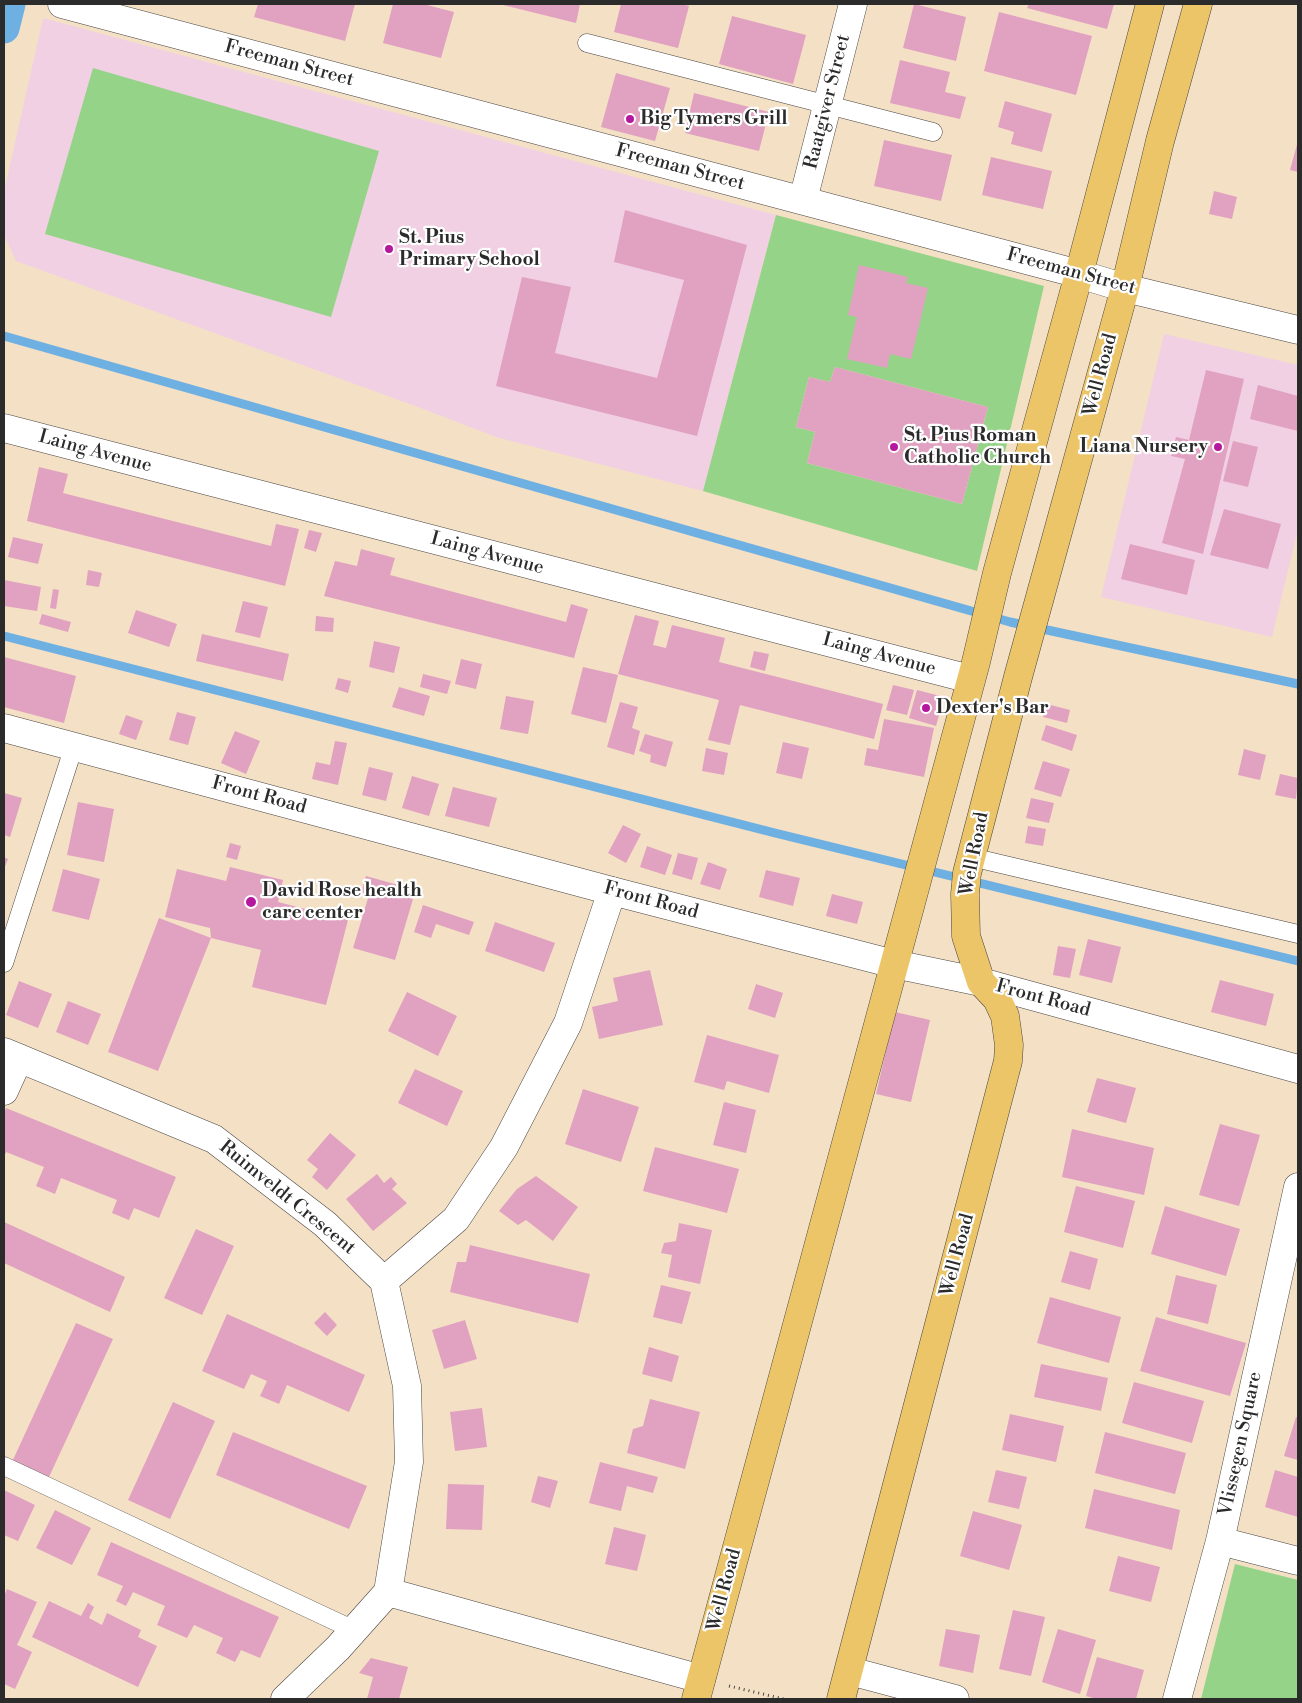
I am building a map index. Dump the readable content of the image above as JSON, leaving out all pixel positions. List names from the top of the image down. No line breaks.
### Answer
{"streets":{"main road":["Well Road"],"street":["Freeman Street","Raatgiver Street","Laing Avenue","Front Road","Ruimveldt Crescent","Vlissegen Square"]},"crossings":[["Freeman Street","Raatgiver Street"],["Freeman Street","Well Road"],["Well Road","Laing Avenue"],["Well Road","Front Road"]],"places":["Big Tymers Grill","St. Pius Primary School","St. Pius Roman Catholic Church","Liana Nursery","Dexter's Bar","David Rose health care center"]}
